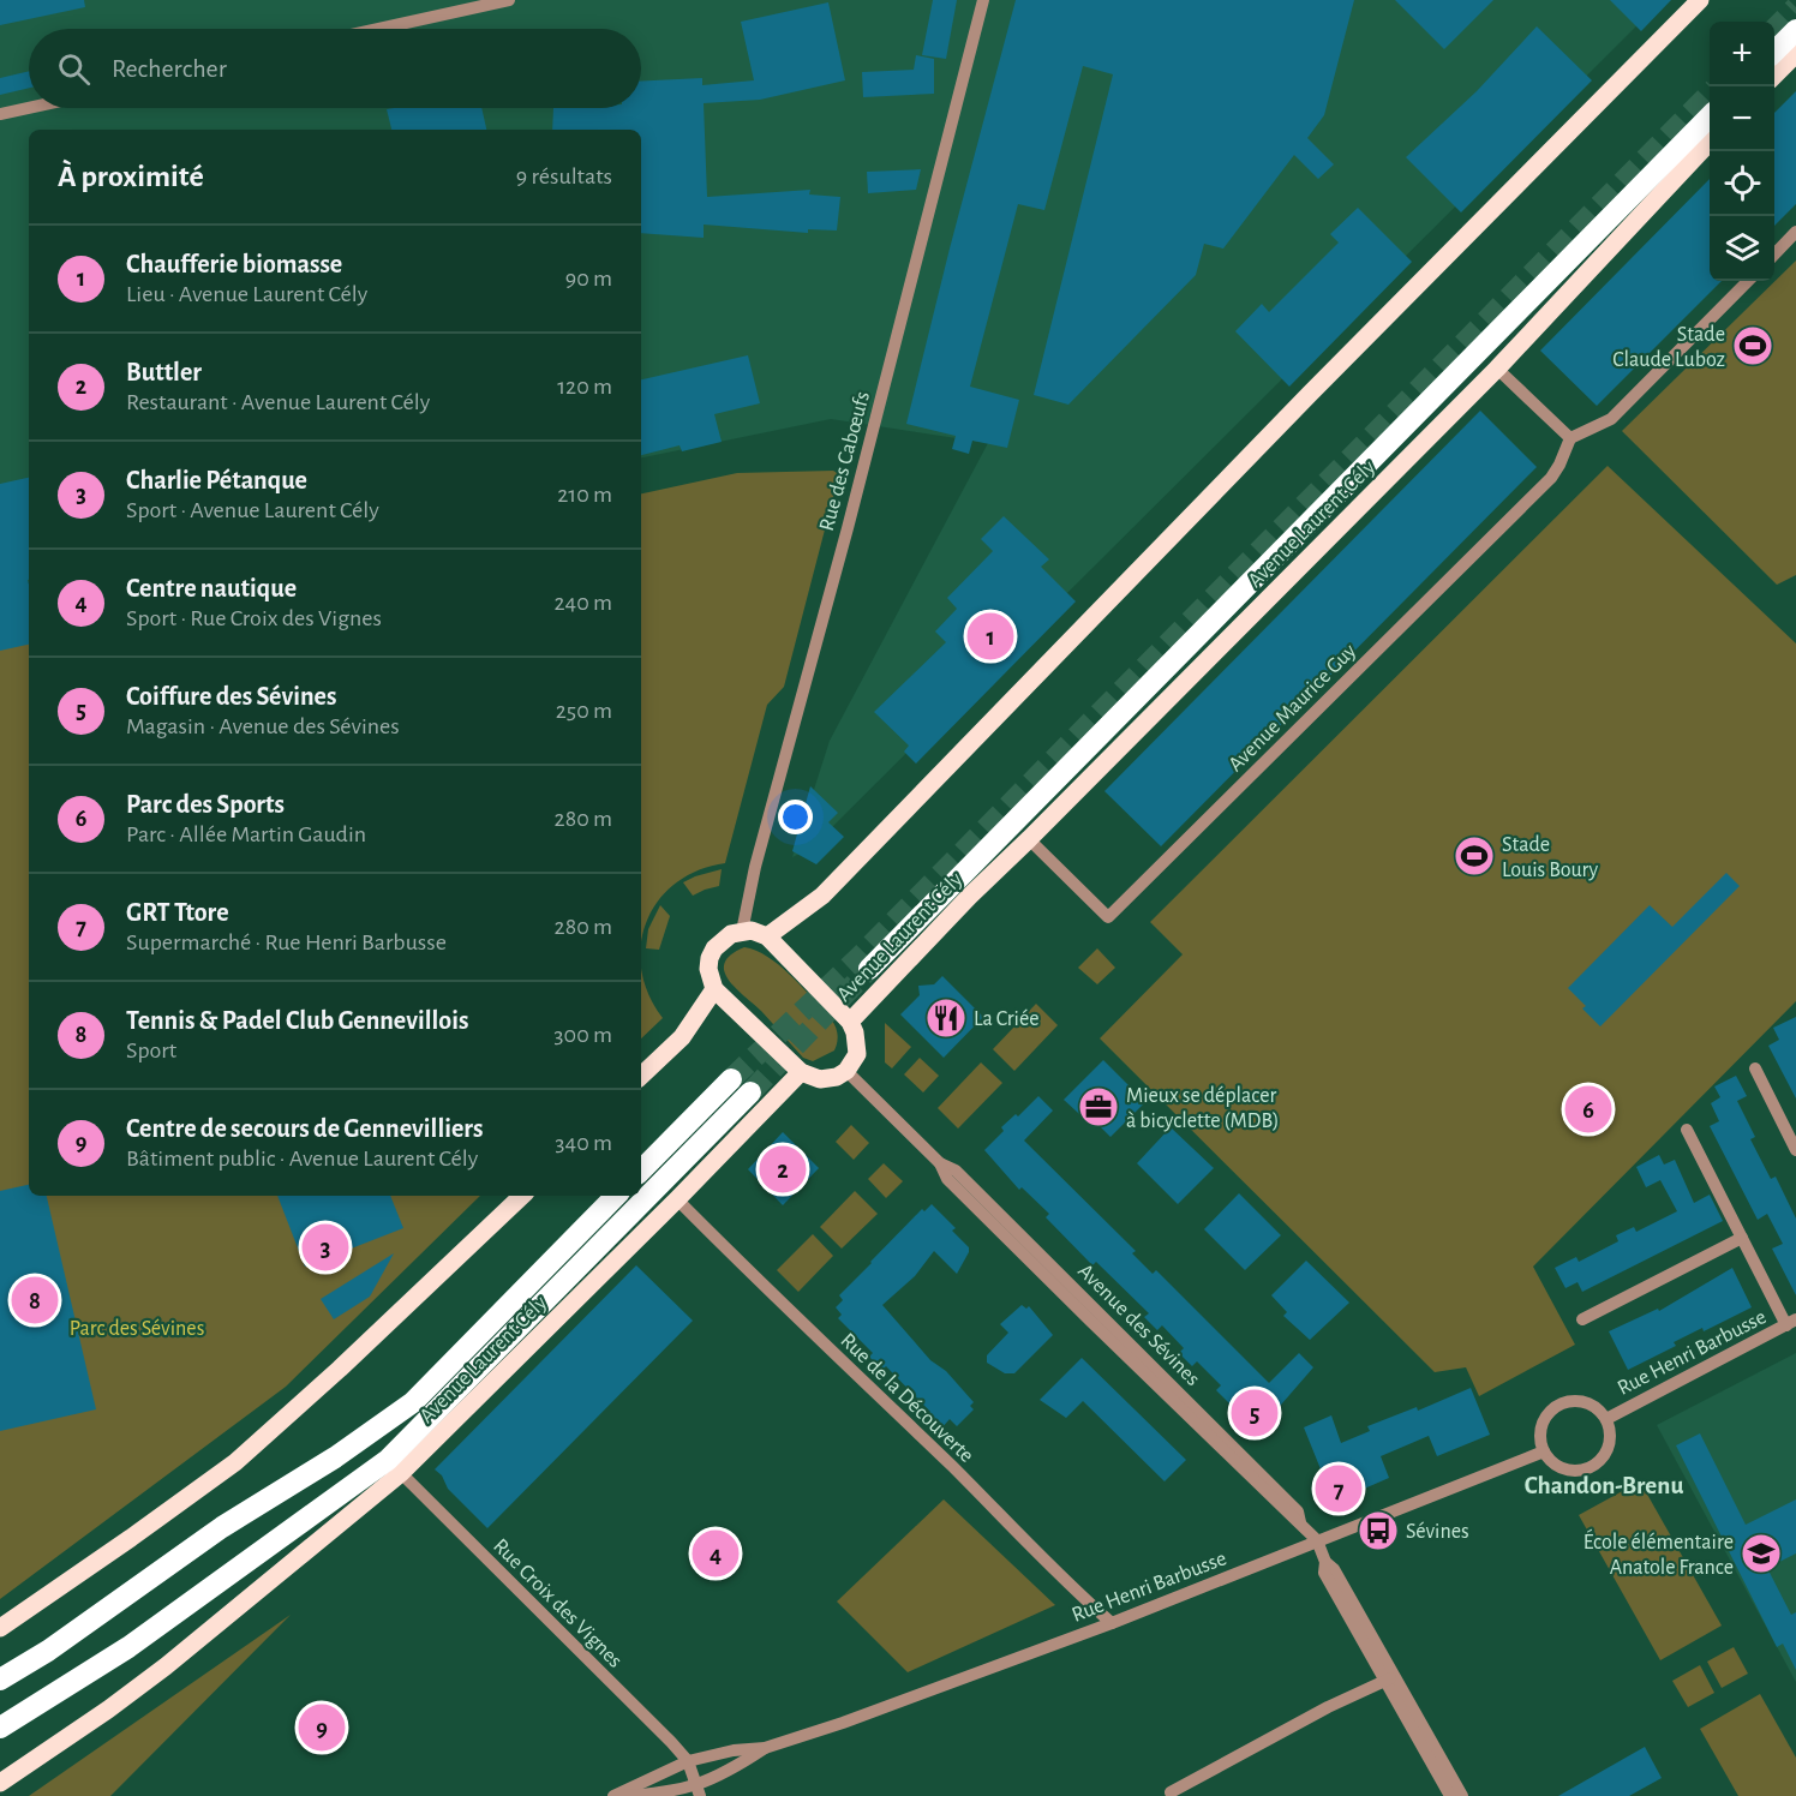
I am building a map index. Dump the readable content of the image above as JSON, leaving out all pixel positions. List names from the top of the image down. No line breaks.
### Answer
{"streets":{"main road":["Avenue Laurent Cély"],"street":["Rue des Cabœufs","Avenue Maurice Guy","Avenue des Sévines","Rue Henri Barbusse","Rue de la Découverte","Rue Croix des Vignes"]},"crossings":[["Avenue Laurent Cély","Avenue Maurice Guy"],["Avenue Laurent Cély","Avenue des Sévines"],["Avenue Laurent Cély","Rue de la Découverte"],["Avenue Laurent Cély","Rue Croix des Vignes"],["Avenue des Sévines","Rue Henri Barbusse"],["Rue Henri Barbusse","Rue de la Découverte"],["Rue Henri Barbusse","Rue Croix des Vignes"]],"districts":["Chandon-Brenu"],"parks":["Parc des Sévines"],"places":{"sports":["Stade Claude Luboz","Stade Louis Boury"],"restaurant":["La Criée"],"office":["Mieux se déplacer à bicyclette (MDB)"],"bus stop":["Sévines"],"school or university":["École élémentaire Anatole France"]},"page":{"map_buttons":["+","−"],"search":"Rechercher","heading":["À proximité","9 résultats"],"list":[{"mark":"1","name":"Chaufferie biomasse","note":"Lieu · Avenue Laurent Cély","value":"90 m"},{"mark":"2","name":"Buttler","note":"Restaurant · Avenue Laurent Cély","value":"120 m"},{"mark":"3","name":"Charlie Pétanque","note":"Sport · Avenue Laurent Cély","value":"210 m"},{"mark":"4","name":"Centre nautique","note":"Sport · Rue Croix des Vignes","value":"240 m"},{"mark":"5","name":"Coiffure des Sévines","note":"Magasin · Avenue des Sévines","value":"250 m"},{"mark":"6","name":"Parc des Sports","note":"Parc · Allée Martin Gaudin","value":"280 m"},{"mark":"7","name":"GRT Ttore","note":"Supermarché · Rue Henri Barbusse","value":"280 m"},{"mark":"8","name":"Tennis & Padel Club Gennevillois","note":"Sport","value":"300 m"},{"mark":"9","name":"Centre de secours de Gennevilliers","note":"Bâtiment public · Avenue Laurent Cély","value":"340 m"}],"pins":["1","6","2","3","8","5","7","4","9"]}}
